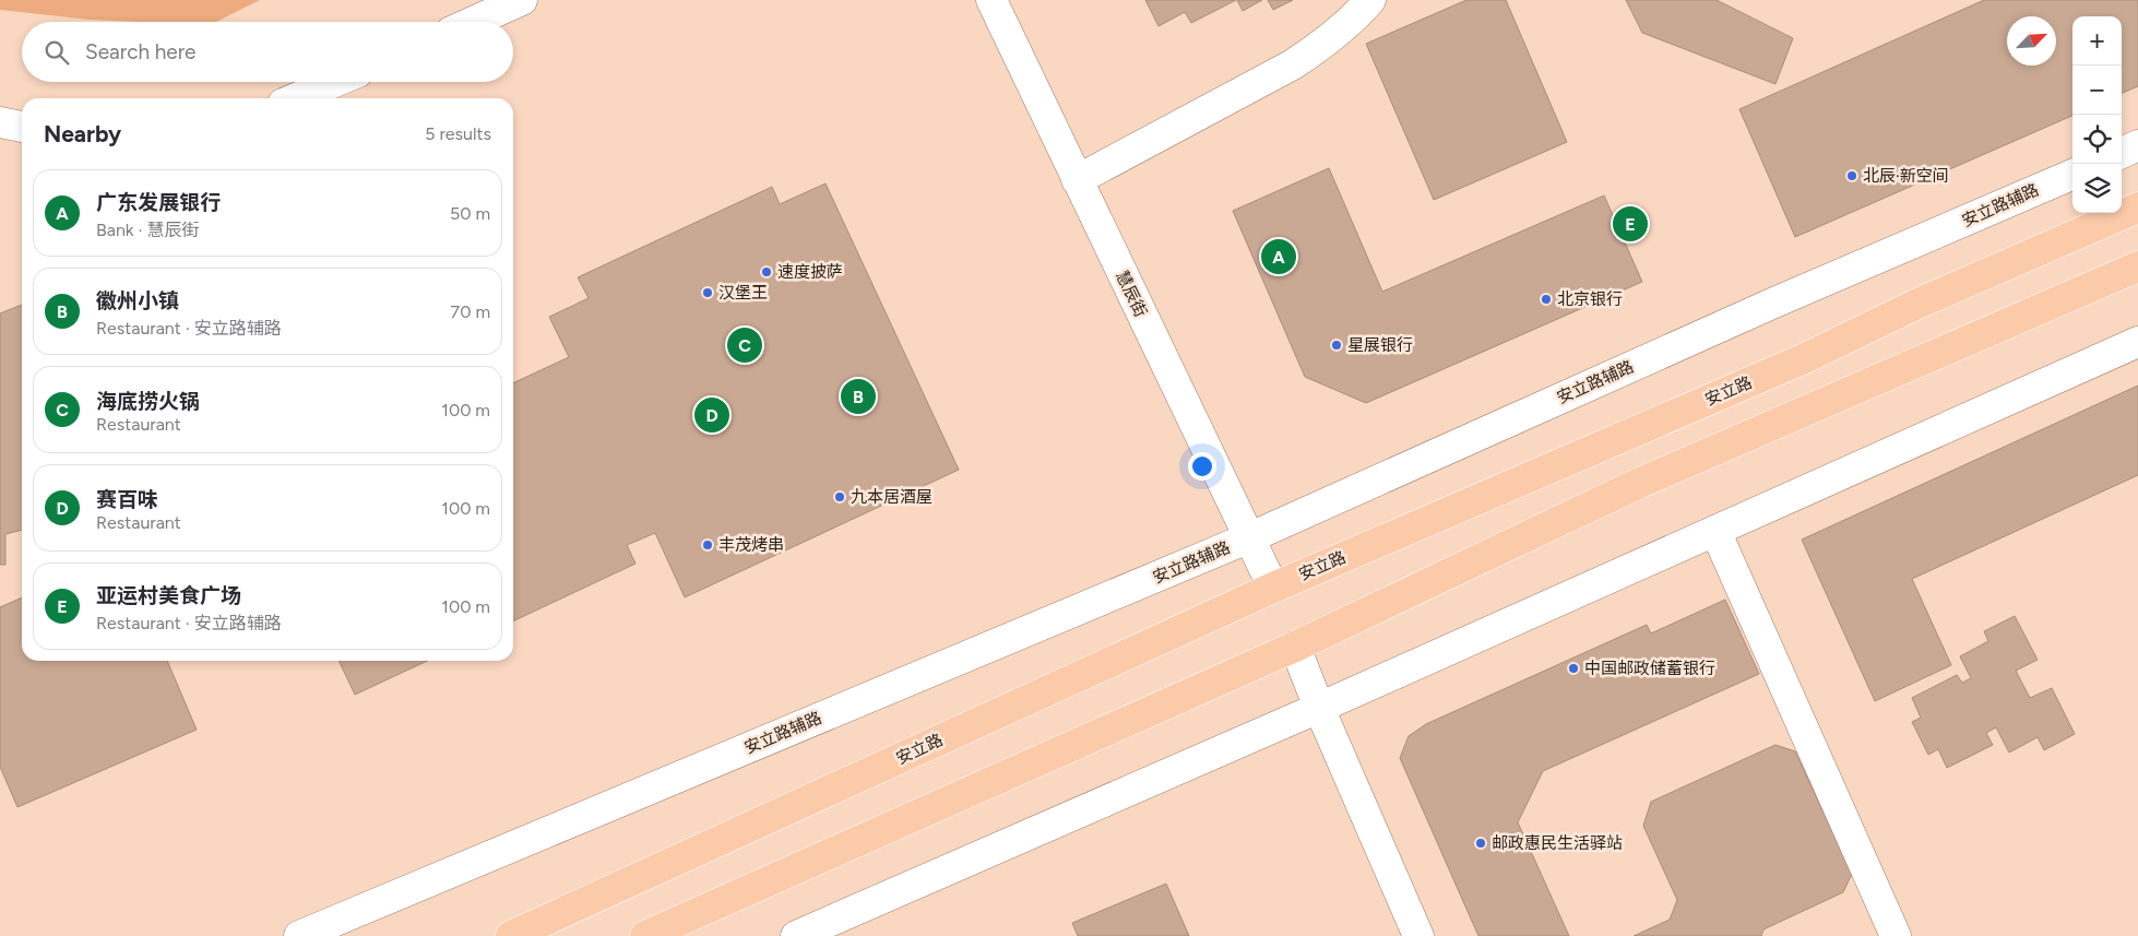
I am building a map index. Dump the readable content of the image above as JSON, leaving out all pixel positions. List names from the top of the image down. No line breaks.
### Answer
{"streets":{"main road":["安立路"],"street":["安立路辅路","慧辰街"]},"crossings":[["安立路辅路","慧辰街"],["慧辰街","安立路"]],"places":["北辰·新空间","速度披萨","汉堡王","北京银行","星展银行","九本居酒屋","丰茂烤串","中国邮政储蓄银行","邮政惠民生活驿站"],"north":"top right","page":{"map_buttons":["+","−"],"search":"Search here","heading":["Nearby","5 results"],"list":[{"mark":"A","name":"广东发展银行","note":"Bank · 慧辰街","value":"50 m"},{"mark":"B","name":"徽州小镇","note":"Restaurant · 安立路辅路","value":"70 m"},{"mark":"C","name":"海底捞火锅","note":"Restaurant","value":"100 m"},{"mark":"D","name":"赛百味","note":"Restaurant","value":"100 m"},{"mark":"E","name":"亚运村美食广场","note":"Restaurant · 安立路辅路","value":"100 m"}],"pins":["E","A","C","B","D"]}}
